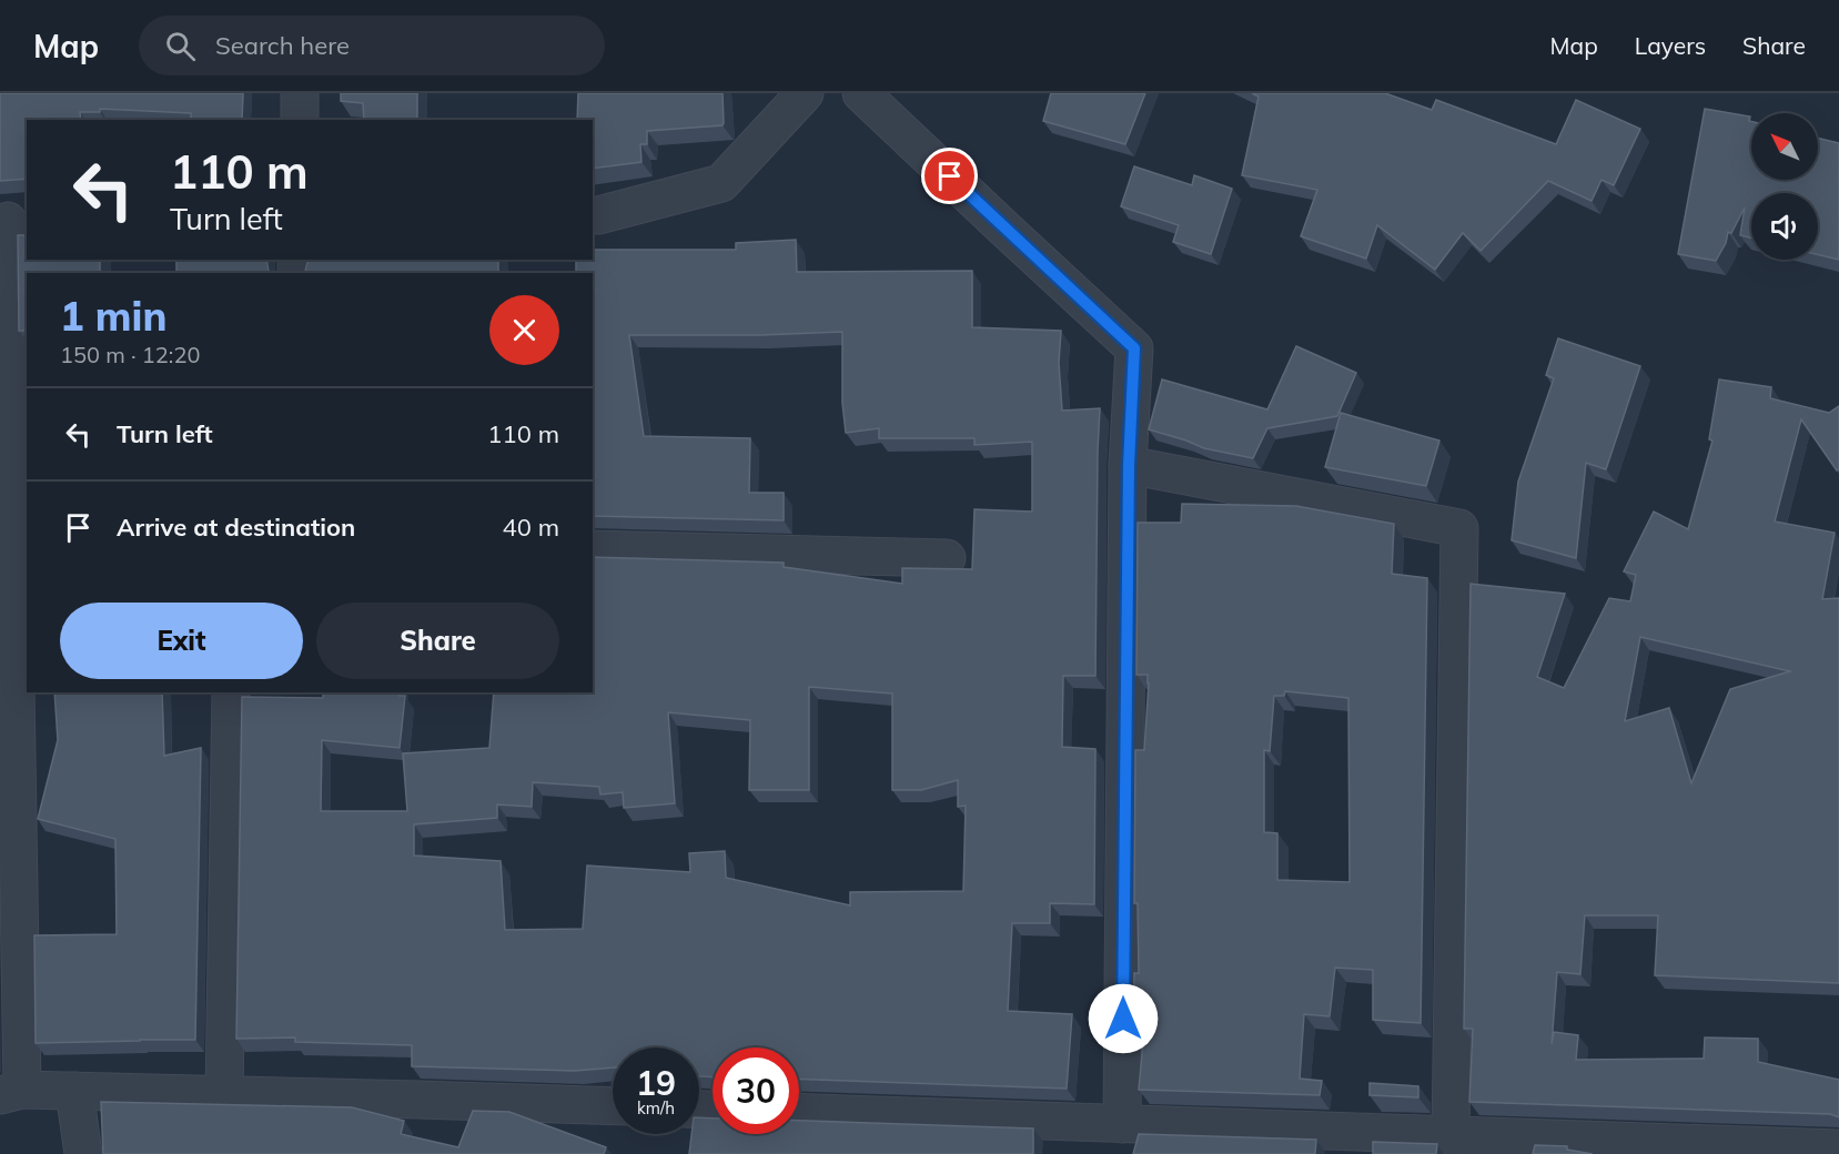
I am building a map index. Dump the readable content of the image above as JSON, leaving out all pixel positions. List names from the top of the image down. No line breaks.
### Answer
{"north":"top left","page":{"header":"Map","search":"Search here","nav":["Map","Layers","Share"],"turn":["110 m","Turn left"],"heading":["1 min","150 m · 12:20"],"list":[{"name":"Turn left","value":"110 m"},{"name":"Arrive at destination","value":"40 m"}],"buttons":["Exit","Share"],"speed":"19 km/h","limit":"30"}}
